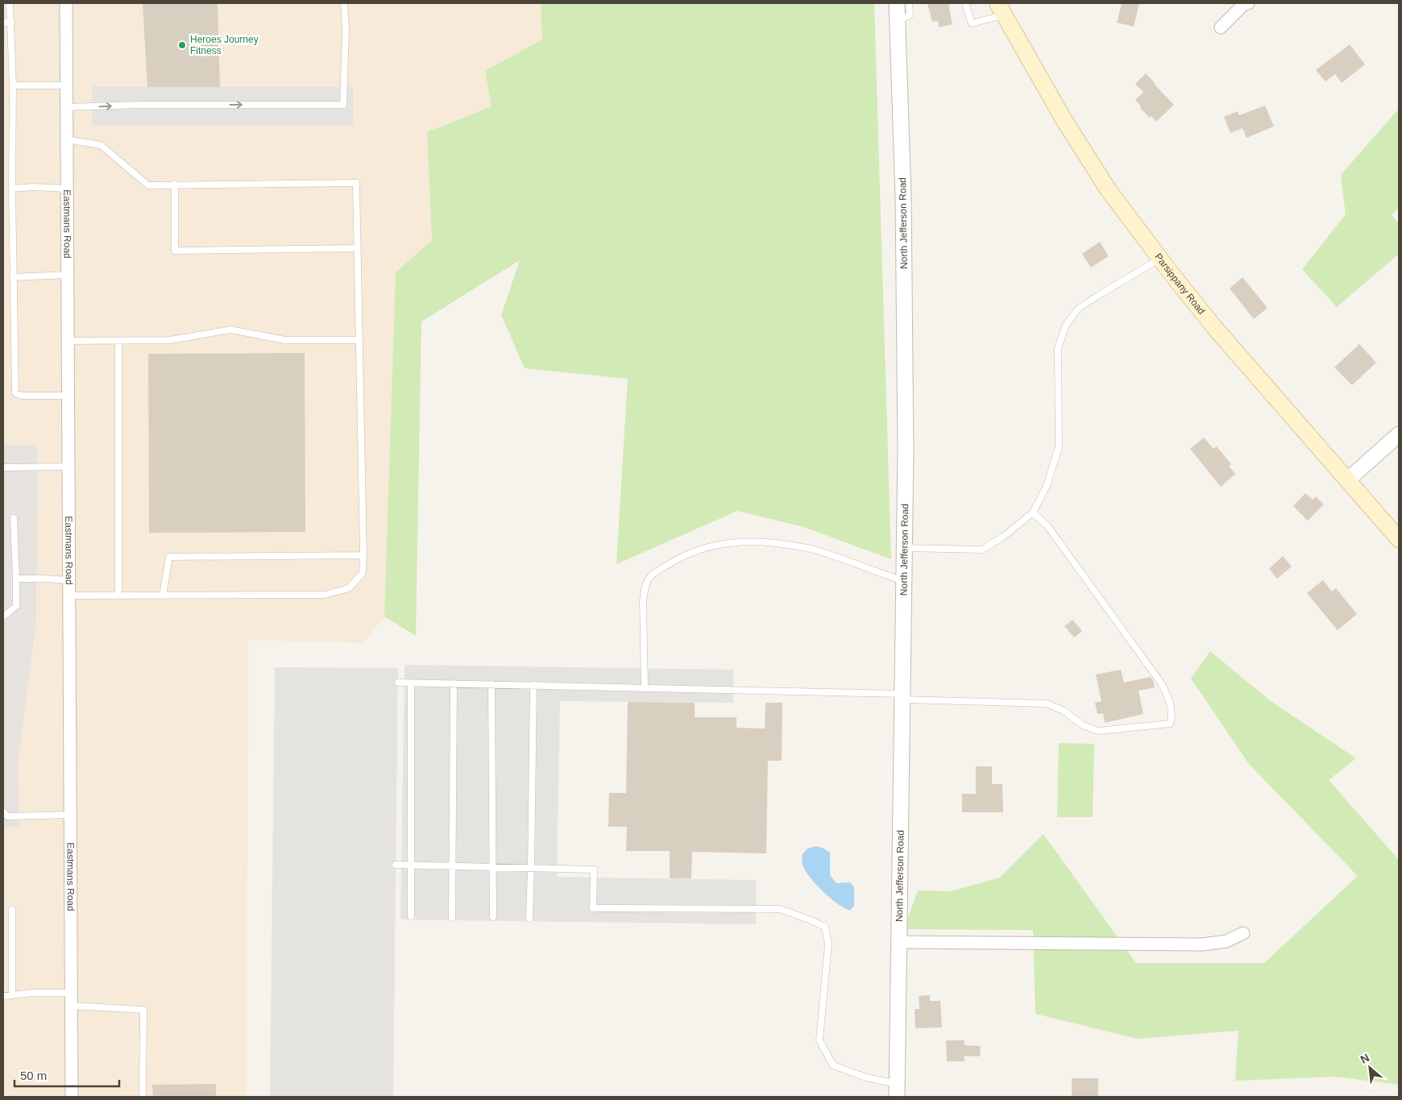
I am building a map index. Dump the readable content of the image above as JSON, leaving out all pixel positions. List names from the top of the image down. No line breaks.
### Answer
{"streets":{"main road":["Parsippany Road"],"street":["North Jefferson Road","Eastmans Road"]},"places":["Heroes Journey Fitness"],"scale_bar":"50 m","north":"top left"}
